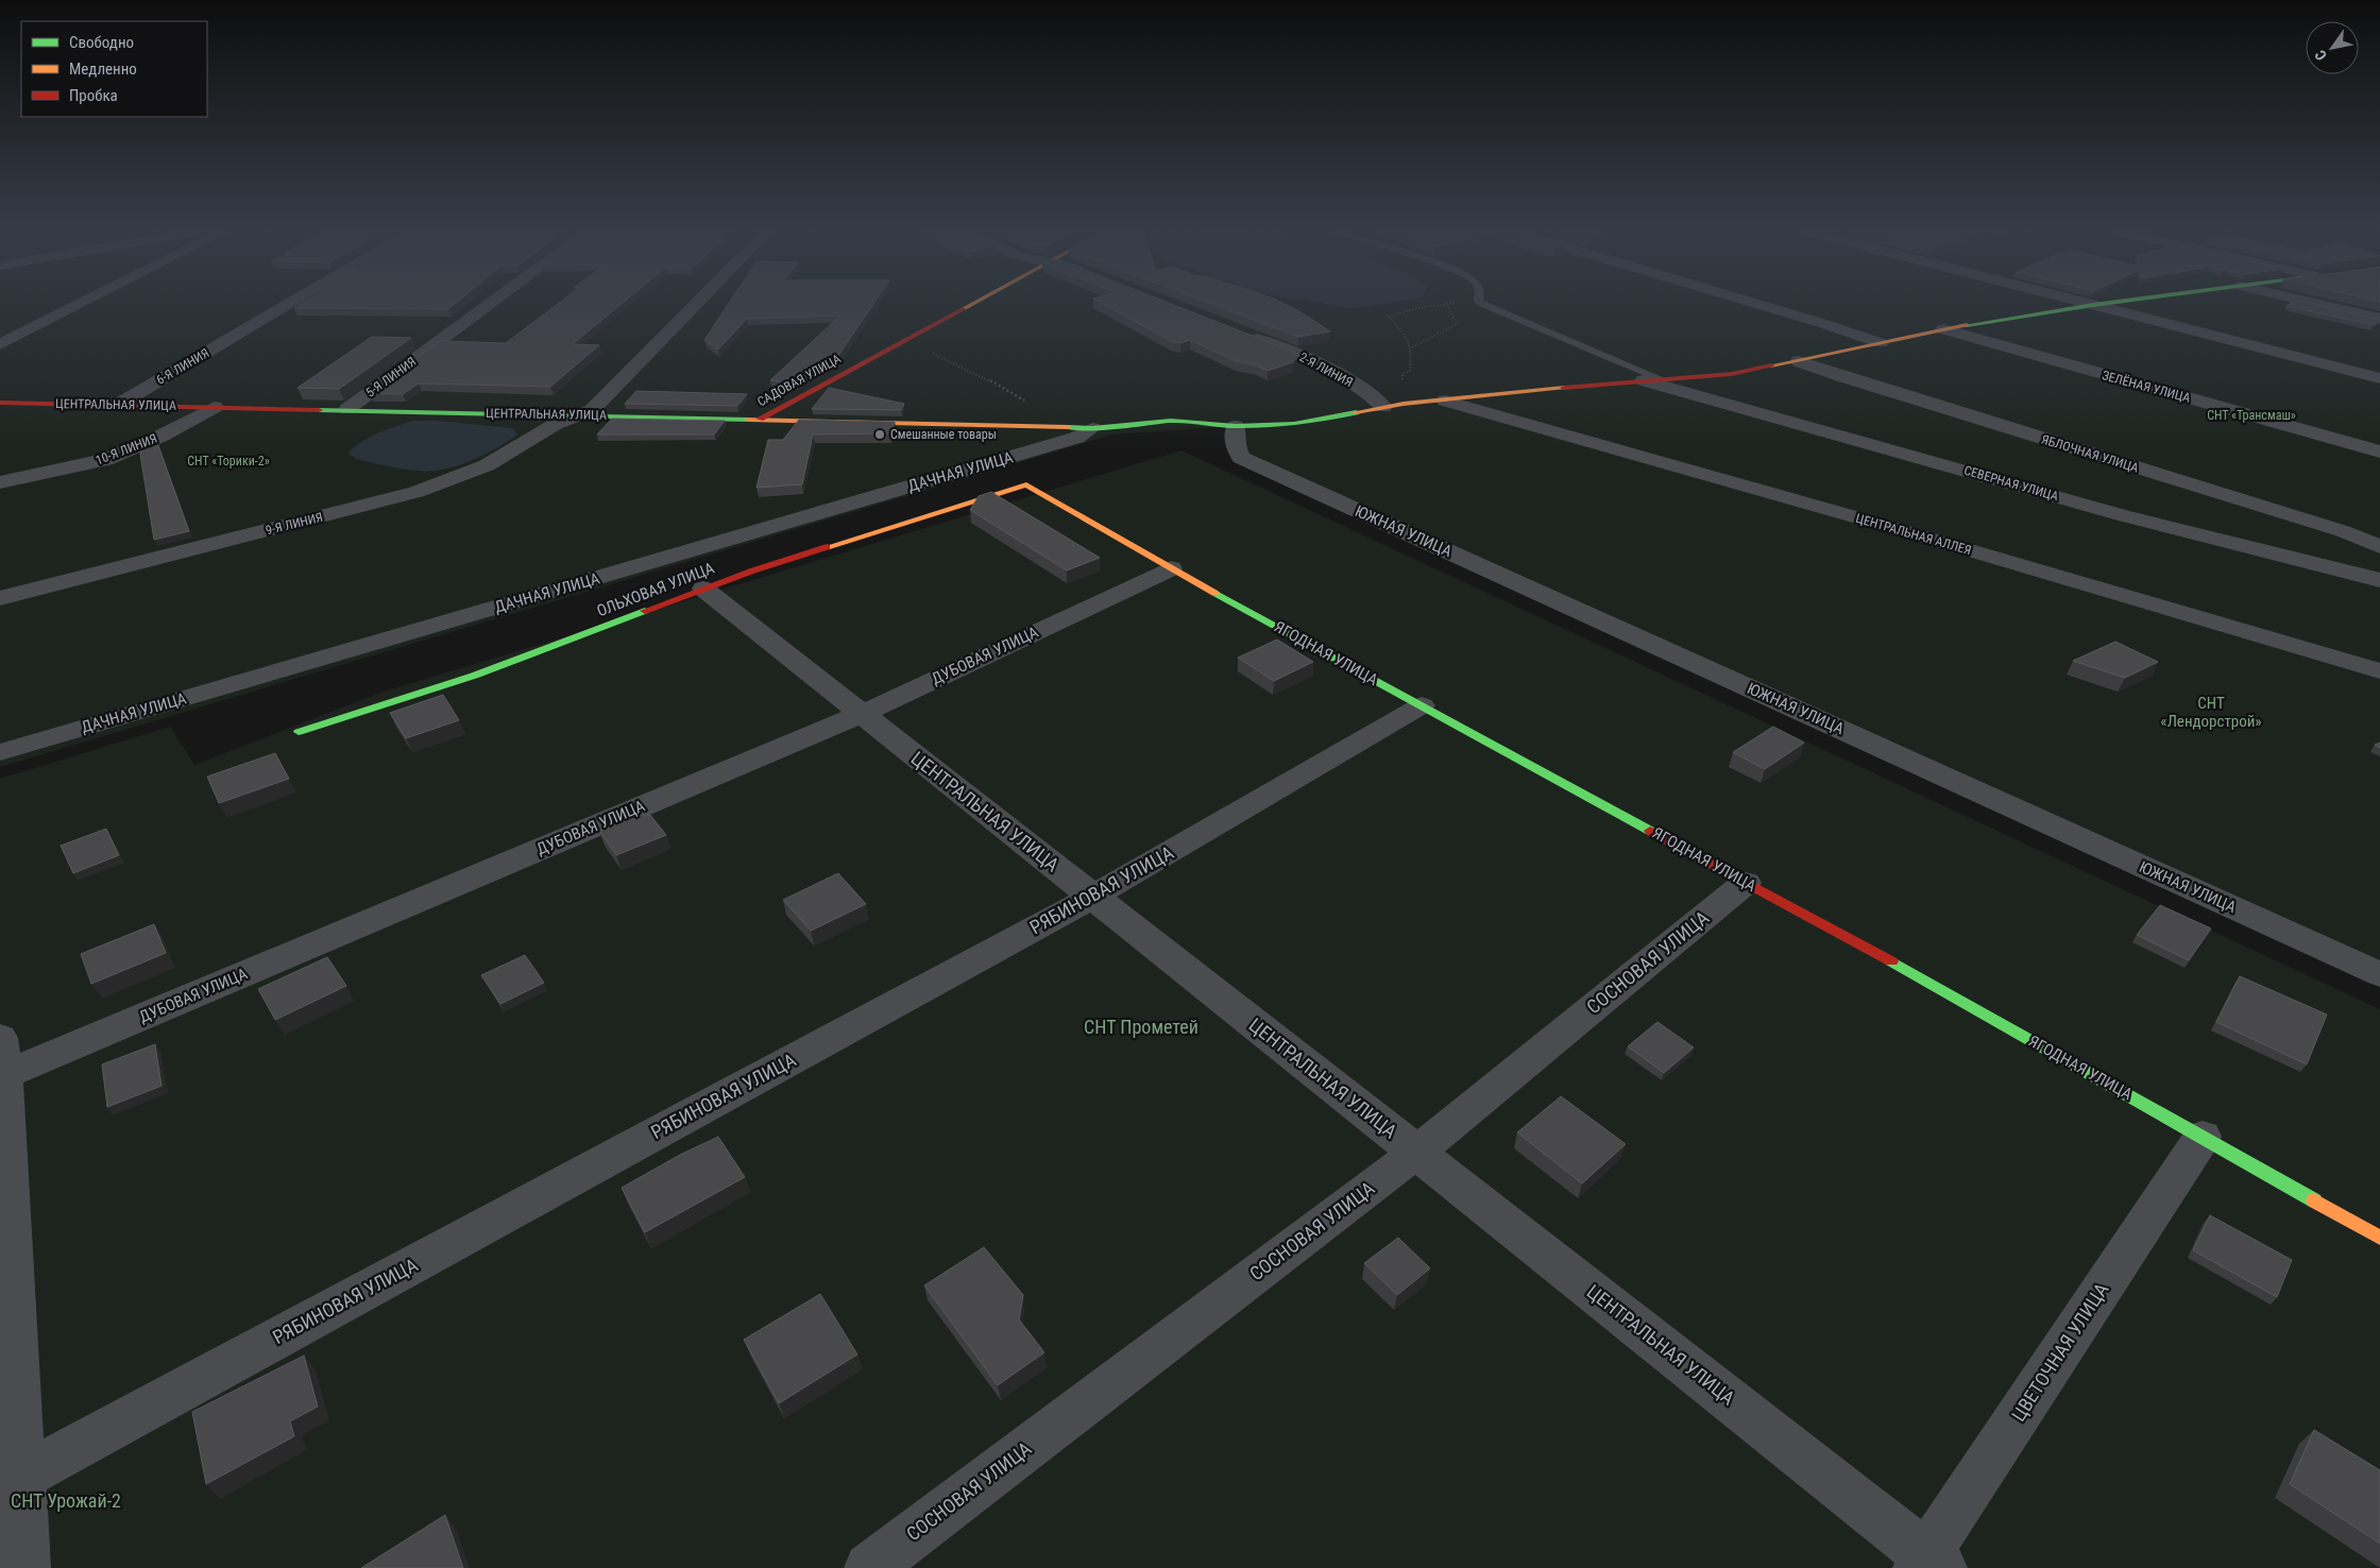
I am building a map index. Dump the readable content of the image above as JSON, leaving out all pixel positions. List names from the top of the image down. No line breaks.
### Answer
{"streets":{"street":["6-Я ЛИНИЯ","2-Я ЛИНИЯ","5-Я ЛИНИЯ","САДОВАЯ УЛИЦА","ЗЕЛЁНАЯ УЛИЦА","ЦЕНТРАЛЬНАЯ УЛИЦА","10-Я ЛИНИЯ","ЯБЛОЧНАЯ УЛИЦА","ДАЧНАЯ УЛИЦА","СЕВЕРНАЯ УЛИЦА","9-Я ЛИНИЯ","ЮЖНАЯ УЛИЦА","ЦЕНТРАЛЬНАЯ АЛЛЕЯ","ОЛЬХОВАЯ УЛИЦА","ЯГОДНАЯ УЛИЦА","ДУБОВАЯ УЛИЦА","РЯБИНОВАЯ УЛИЦА","СОСНОВАЯ УЛИЦА","ЦВЕТОЧНАЯ УЛИЦА"]},"crossings":[["6-Я ЛИНИЯ","ЦЕНТРАЛЬНАЯ УЛИЦА"],["2-Я ЛИНИЯ","ЦЕНТРАЛЬНАЯ УЛИЦА"],["5-Я ЛИНИЯ","ЦЕНТРАЛЬНАЯ УЛИЦА"],["САДОВАЯ УЛИЦА","ЦЕНТРАЛЬНАЯ УЛИЦА"],["ЗЕЛЁНАЯ УЛИЦА","ЦЕНТРАЛЬНАЯ УЛИЦА"],["ЦЕНТРАЛЬНАЯ УЛИЦА","10-Я ЛИНИЯ"],["ЦЕНТРАЛЬНАЯ УЛИЦА","ЯБЛОЧНАЯ УЛИЦА"],["ЦЕНТРАЛЬНАЯ УЛИЦА","ДАЧНАЯ УЛИЦА"],["ЦЕНТРАЛЬНАЯ УЛИЦА","СЕВЕРНАЯ УЛИЦА"],["ЦЕНТРАЛЬНАЯ УЛИЦА","9-Я ЛИНИЯ"],["ЦЕНТРАЛЬНАЯ УЛИЦА","ЮЖНАЯ УЛИЦА"],["ЦЕНТРАЛЬНАЯ УЛИЦА","ЦЕНТРАЛЬНАЯ АЛЛЕЯ"],["ЦЕНТРАЛЬНАЯ УЛИЦА","ОЛЬХОВАЯ УЛИЦА"],["ЦЕНТРАЛЬНАЯ УЛИЦА","ДУБОВАЯ УЛИЦА"],["ЦЕНТРАЛЬНАЯ УЛИЦА","РЯБИНОВАЯ УЛИЦА"],["ЦЕНТРАЛЬНАЯ УЛИЦА","СОСНОВАЯ УЛИЦА"],["ЦЕНТРАЛЬНАЯ УЛИЦА","ЦВЕТОЧНАЯ УЛИЦА"],["ЯБЛОЧНАЯ УЛИЦА","СЕВЕРНАЯ УЛИЦА"],["ОЛЬХОВАЯ УЛИЦА","ЯГОДНАЯ УЛИЦА"],["ЯГОДНАЯ УЛИЦА","ДУБОВАЯ УЛИЦА"],["ЯГОДНАЯ УЛИЦА","РЯБИНОВАЯ УЛИЦА"],["ЯГОДНАЯ УЛИЦА","СОСНОВАЯ УЛИЦА"],["ЯГОДНАЯ УЛИЦА","ЦВЕТОЧНАЯ УЛИЦА"]],"parks":["СНТ «Трансмаш»","СНТ «Торики-2»","СНТ «Лендорстрой»","СНТ Прометей","СНТ Урожай-2"],"places":["Смешанные товары"],"legend":["Свободно","Медленно","Пробка"],"north":"bottom left"}
